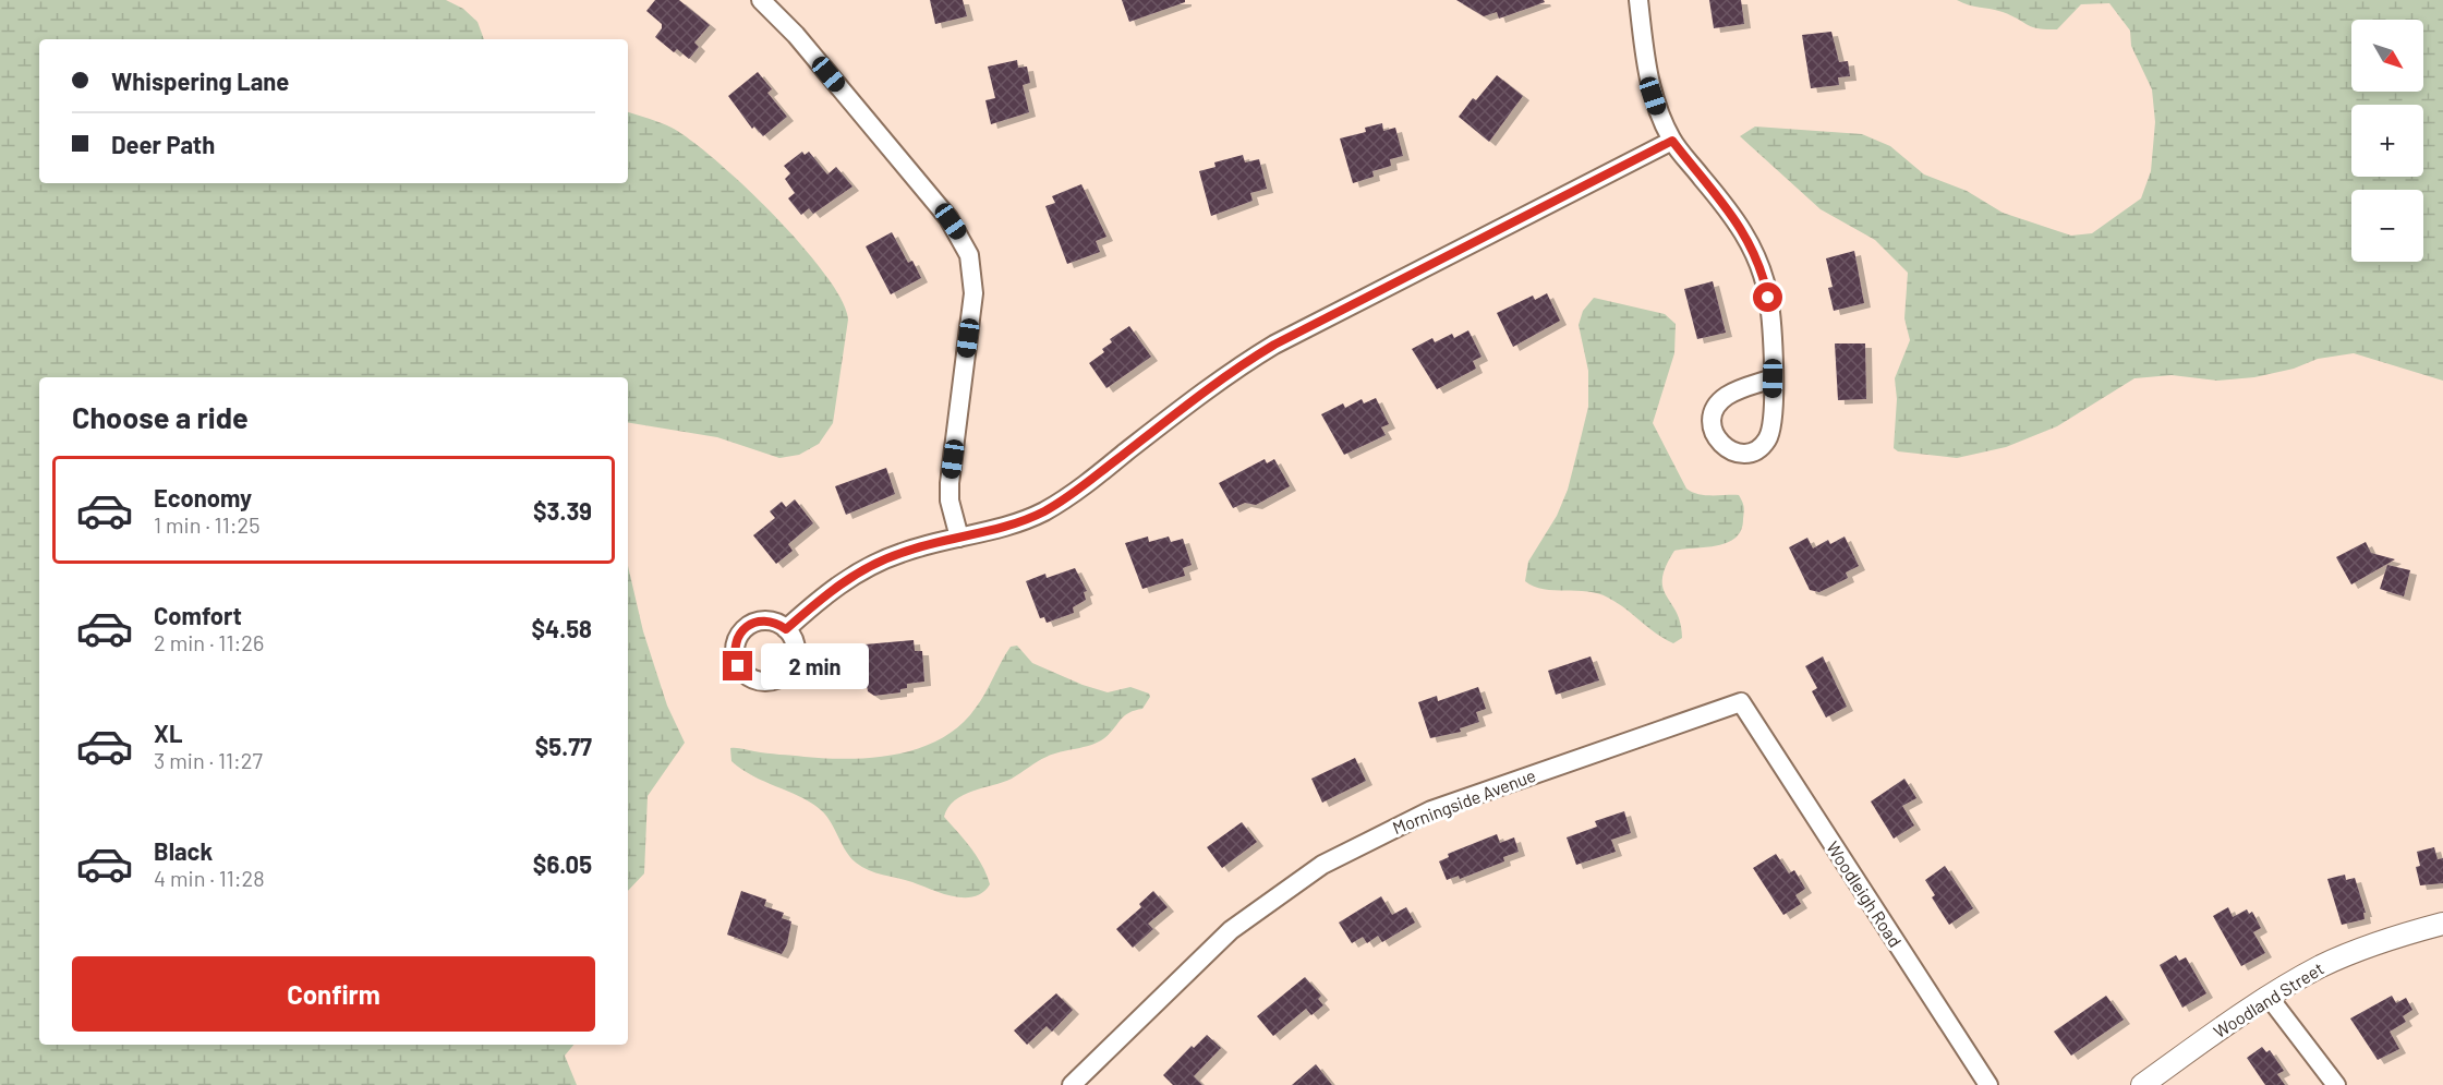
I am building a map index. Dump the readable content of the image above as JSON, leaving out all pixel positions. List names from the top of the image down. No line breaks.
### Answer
{"streets":{"street":["Morningside Avenue","Woodleigh Road","Woodland Street"]},"crossings":[["Morningside Avenue","Woodleigh Road"]],"north":"bottom right","page":{"map_buttons":["+","−"],"banner":["Whispering Lane","Deer Path"],"heading":"Choose a ride","list":[{"name":"Economy","note":"1 min · 11:25","value":"$3.39"},{"name":"Comfort","note":"2 min · 11:26","value":"$4.58"},{"name":"XL","note":"3 min · 11:27","value":"$5.77"},{"name":"Black","note":"4 min · 11:28","value":"$6.05"}],"bubble":"2 min","buttons":"Confirm"}}
